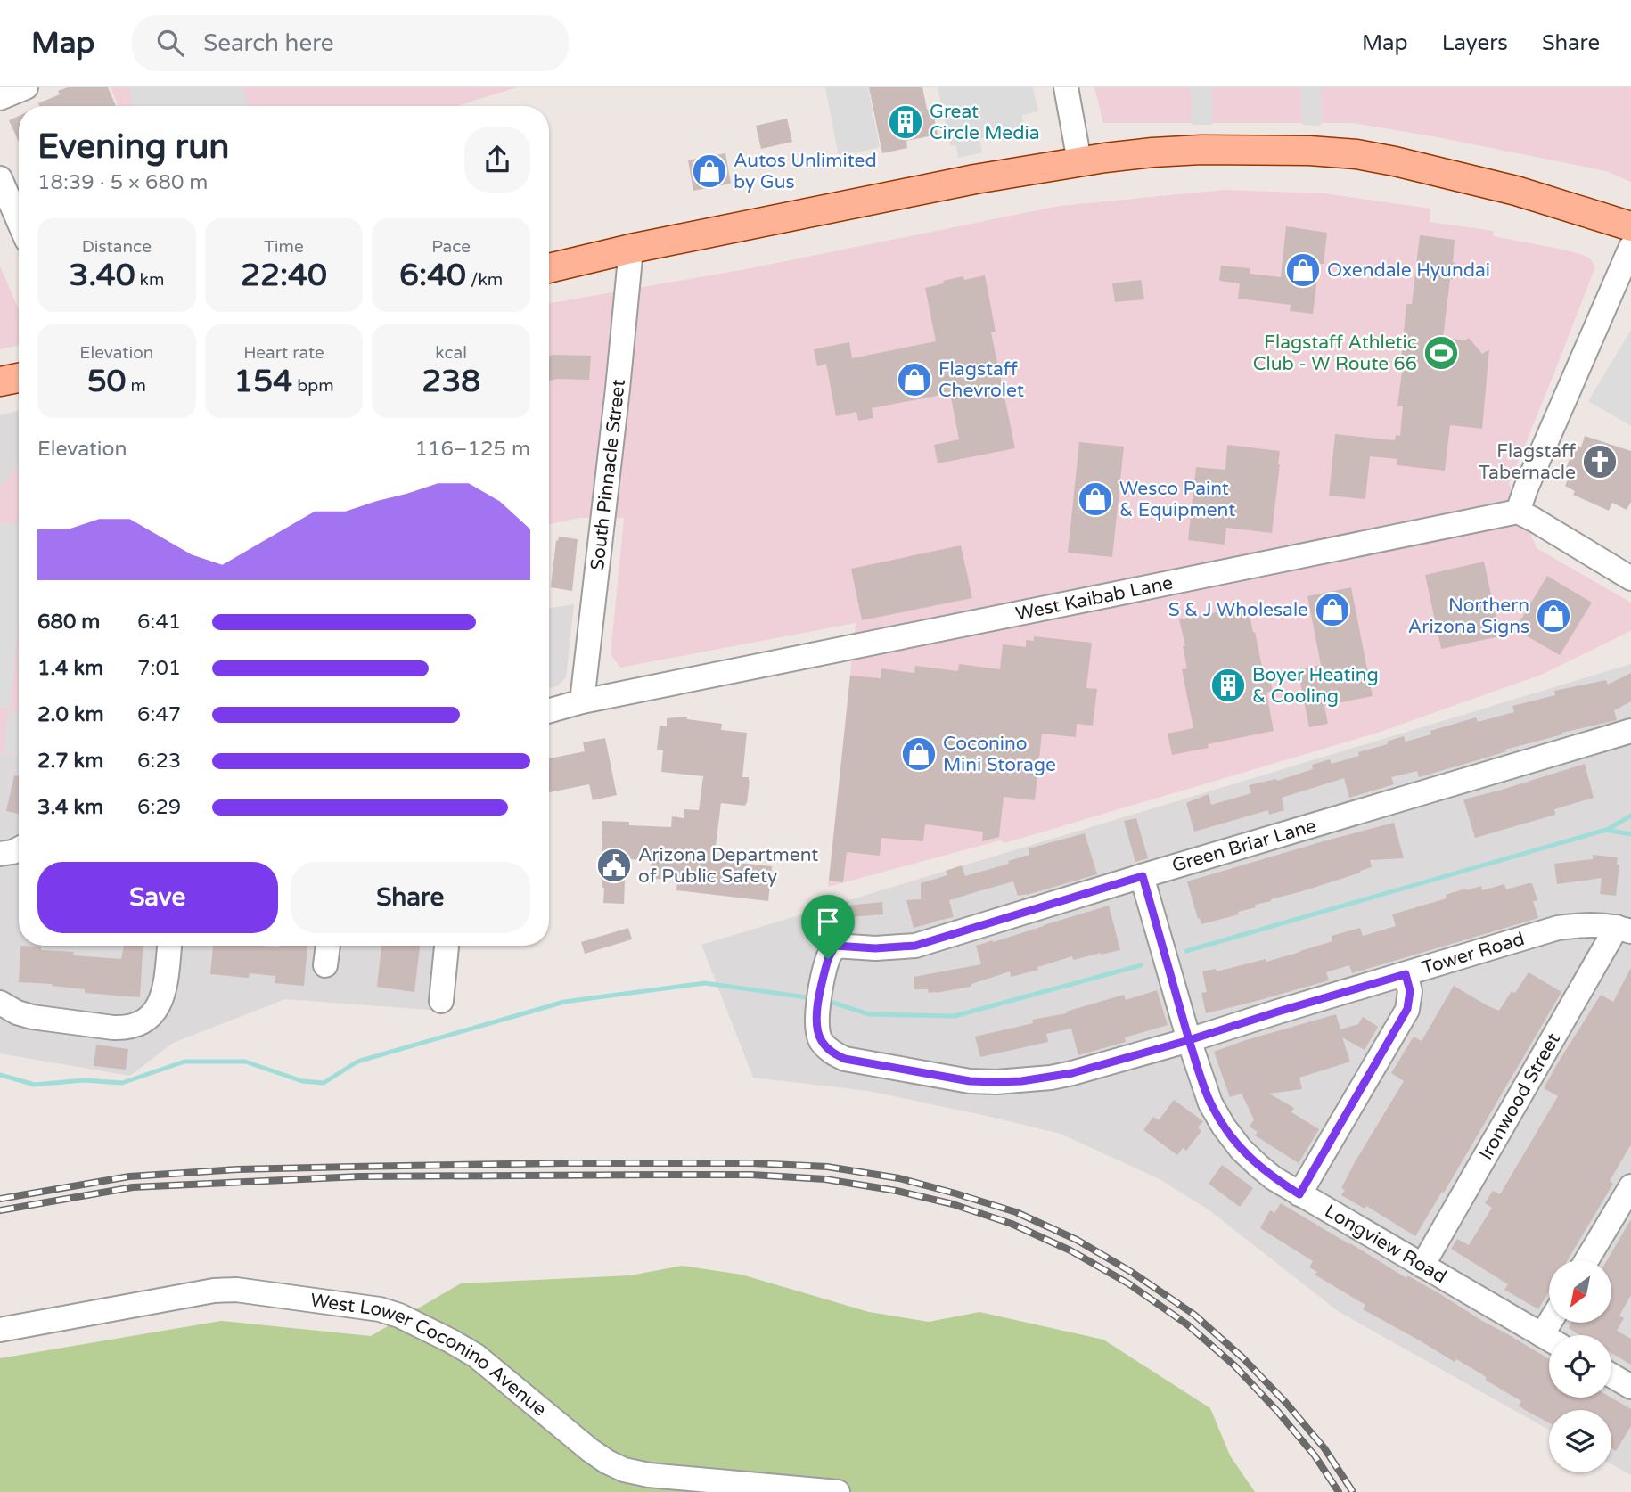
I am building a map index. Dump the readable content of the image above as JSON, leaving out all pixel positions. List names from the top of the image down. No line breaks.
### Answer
{"streets":{"street":["South Pinnacle Street","West Kaibab Lane","Green Briar Lane","Tower Road","Ironwood Street","Longview Road","West Lower Coconino Avenue"]},"crossings":[["South Pinnacle Street","West Kaibab Lane"],["Green Briar Lane","Tower Road"],["Green Briar Lane","Longview Road"],["Tower Road","Ironwood Street"],["Tower Road","Longview Road"],["Ironwood Street","Longview Road"]],"places":{"building":["Great Circle Media","Boyer Heating & Cooling"],"shop":["Autos Unlimited by Gus","Oxendale Hyundai","Flagstaff Chevrolet","Wesco Paint & Equipment","S & J Wholesale","Northern Arizona Signs","Coconino Mini Storage"],"sports":["Flagstaff Athletic Club - W Route 66"],"church":["Flagstaff Tabernacle"],"public building":["Arizona Department of Public Safety"]},"north":"bottom left","page":{"header":"Map","search":"Search here","nav":["Map","Layers","Share"],"heading":["Evening run","18:39 · 5 × 680 m"],"stats":[["Distance","3.40 km"],["Time","22:40"],["Pace","6:40 /km"],["Elevation","50 m"],["Heart rate","154 bpm"],["kcal","238"]],"chart":["Elevation","116–125 m"],"list":[{"name":"680 m","note":"6:41"},{"name":"1.4 km","note":"7:01"},{"name":"2.0 km","note":"6:47"},{"name":"2.7 km","note":"6:23"},{"name":"3.4 km","note":"6:29"}],"buttons":["Save","Share"]}}
